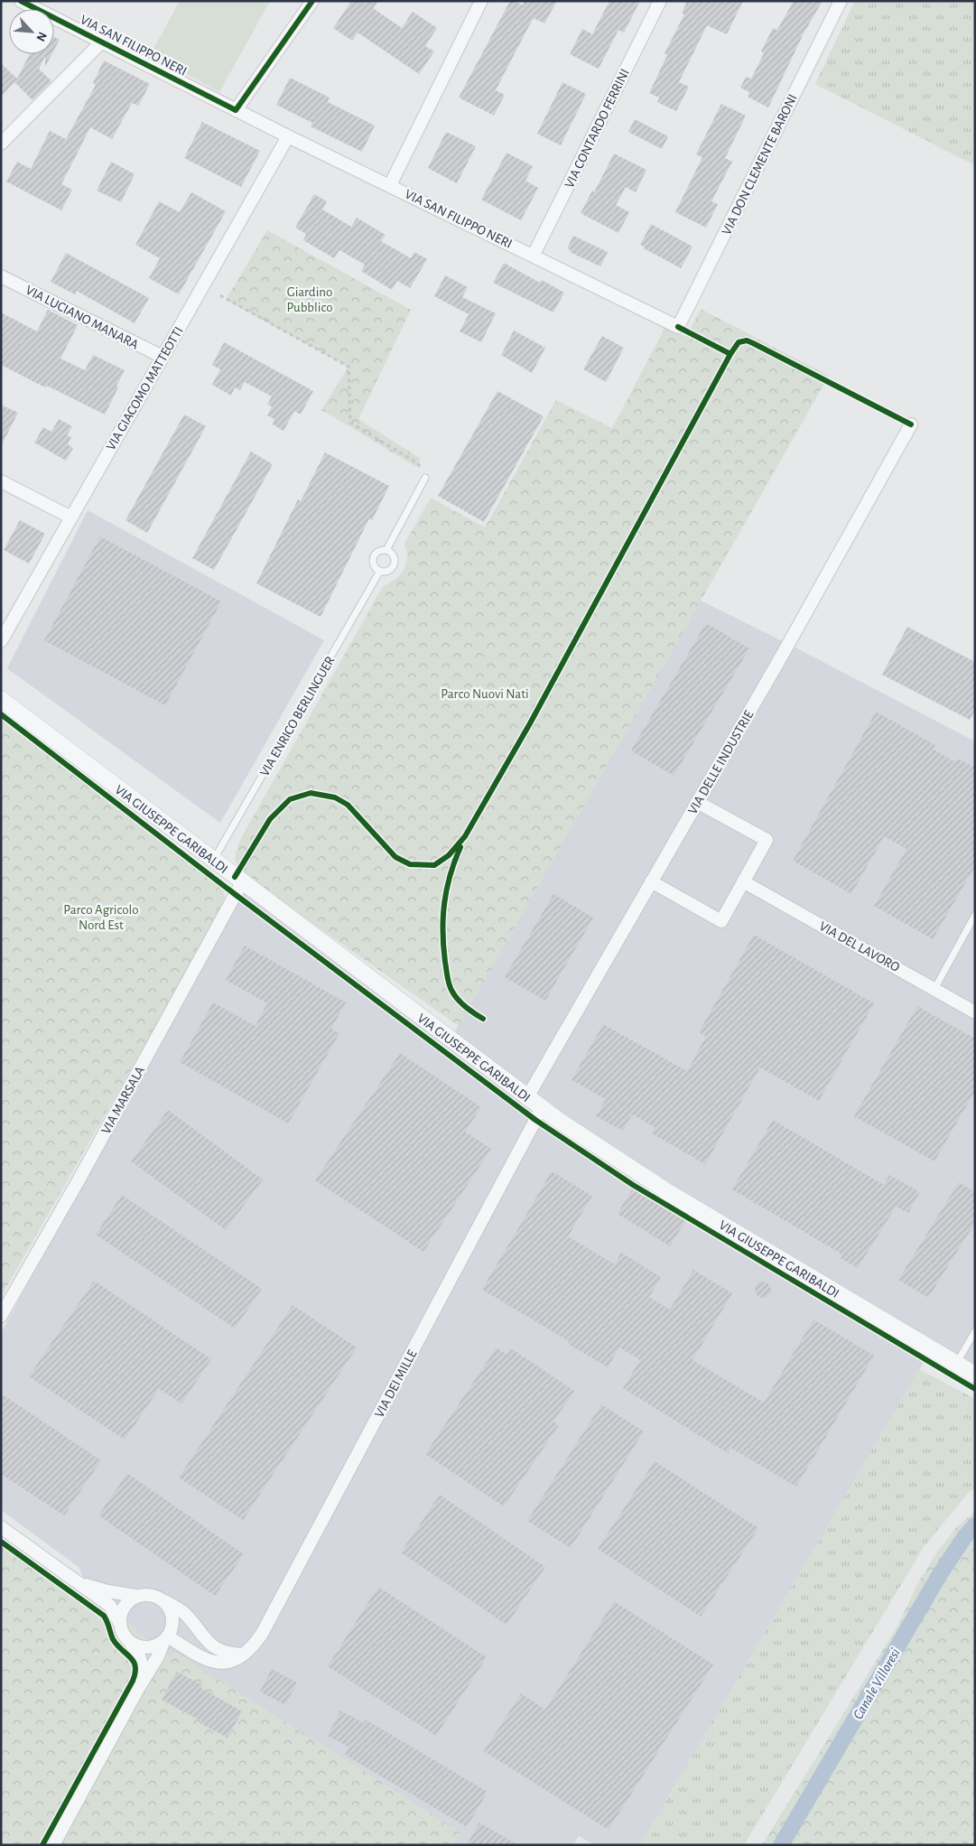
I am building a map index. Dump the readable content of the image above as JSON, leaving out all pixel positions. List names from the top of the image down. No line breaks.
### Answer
{"streets":{"street":["VIA SAN FILIPPO NERI","VIA CONTARDO FERRINI","VIA DON CLEMENTE BARONI","VIA LUCIANO MANARA","VIA GIACOMO MATTEOTTI","VIA DELLE INDUSTRIE","VIA GIUSEPPE GARIBALDI","VIA DEL LAVORO","VIA MARSALA","VIA DEI MILLE"],"lane":["VIA ENRICO BERLINGUER"]},"crossings":[["VIA SAN FILIPPO NERI","VIA CONTARDO FERRINI"],["VIA SAN FILIPPO NERI","VIA DON CLEMENTE BARONI"],["VIA SAN FILIPPO NERI","VIA GIACOMO MATTEOTTI"],["VIA LUCIANO MANARA","VIA GIACOMO MATTEOTTI"],["VIA ENRICO BERLINGUER","VIA GIUSEPPE GARIBALDI"],["VIA DELLE INDUSTRIE","VIA GIUSEPPE GARIBALDI"],["VIA GIUSEPPE GARIBALDI","VIA MARSALA"],["VIA GIUSEPPE GARIBALDI","VIA DEI MILLE"]],"water":["Canale Villoresi"],"parks":["Giardino Pubblico","Parco Nuovi Nati","Parco Agricolo Nord Est"],"north":"bottom right"}
